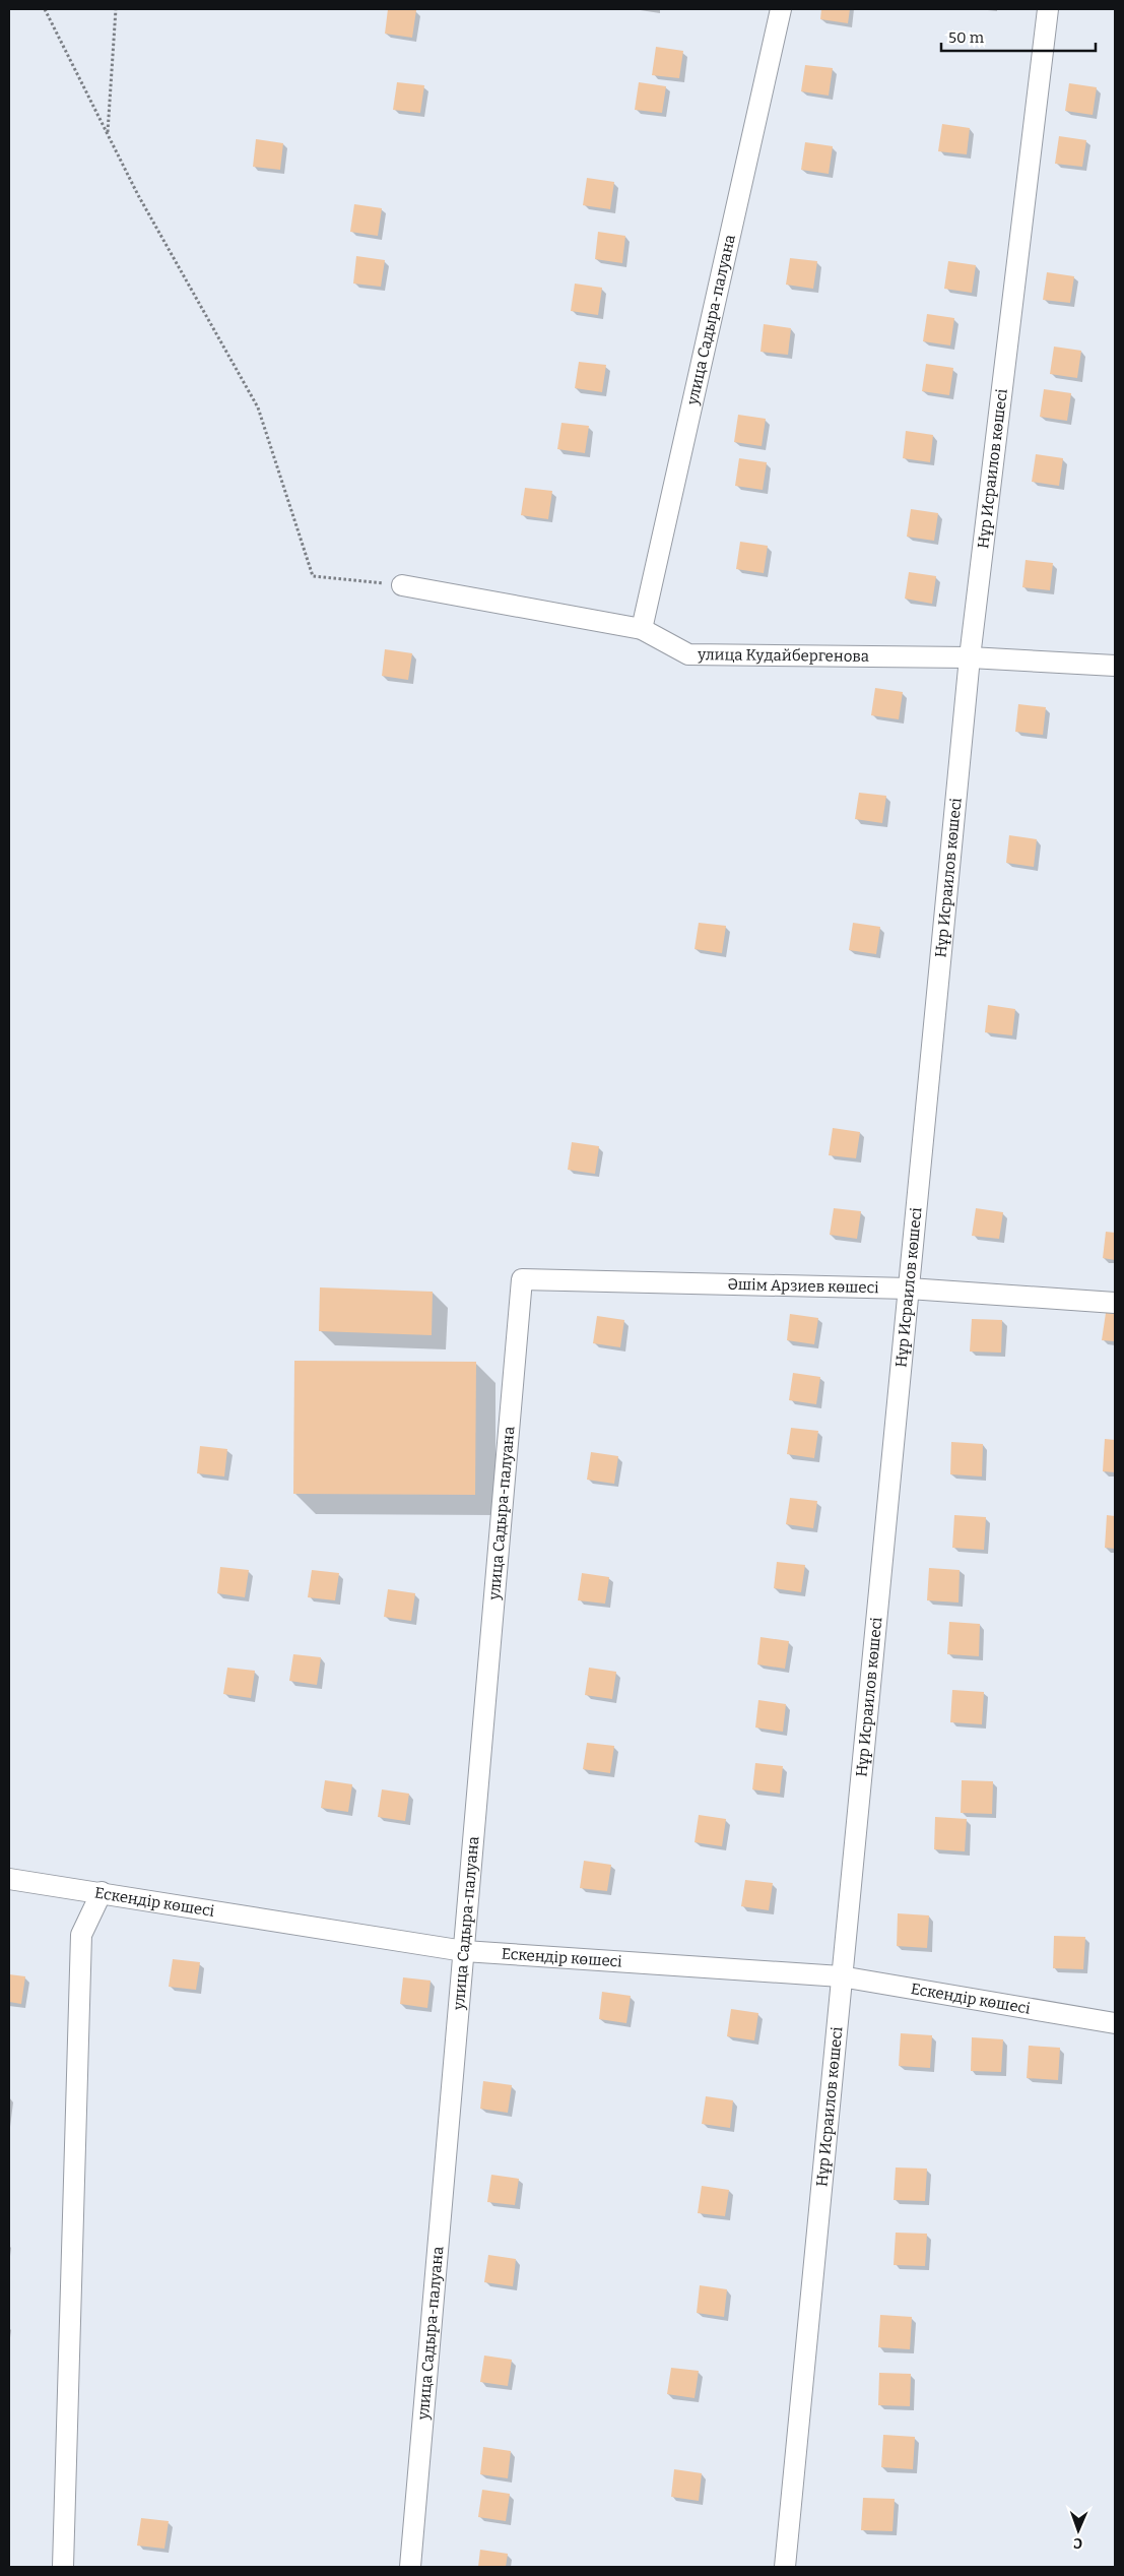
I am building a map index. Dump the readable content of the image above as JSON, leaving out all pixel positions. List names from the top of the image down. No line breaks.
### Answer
{"streets":{"street":["улица Садыра-палуана","Нұр Исраилов көшесі","улица Кудайбергенова","Әшім Арзиев көшесі","Ескендір көшесі"]},"crossings":[["улица Садыра-палуана","улица Кудайбергенова"],["улица Садыра-палуана","Әшім Арзиев көшесі"],["улица Садыра-палуана","Ескендір көшесі"],["Нұр Исраилов көшесі","улица Кудайбергенова"],["Нұр Исраилов көшесі","Әшім Арзиев көшесі"],["Нұр Исраилов көшесі","Ескендір көшесі"]],"scale_bar":"50 m","north":"bottom"}
